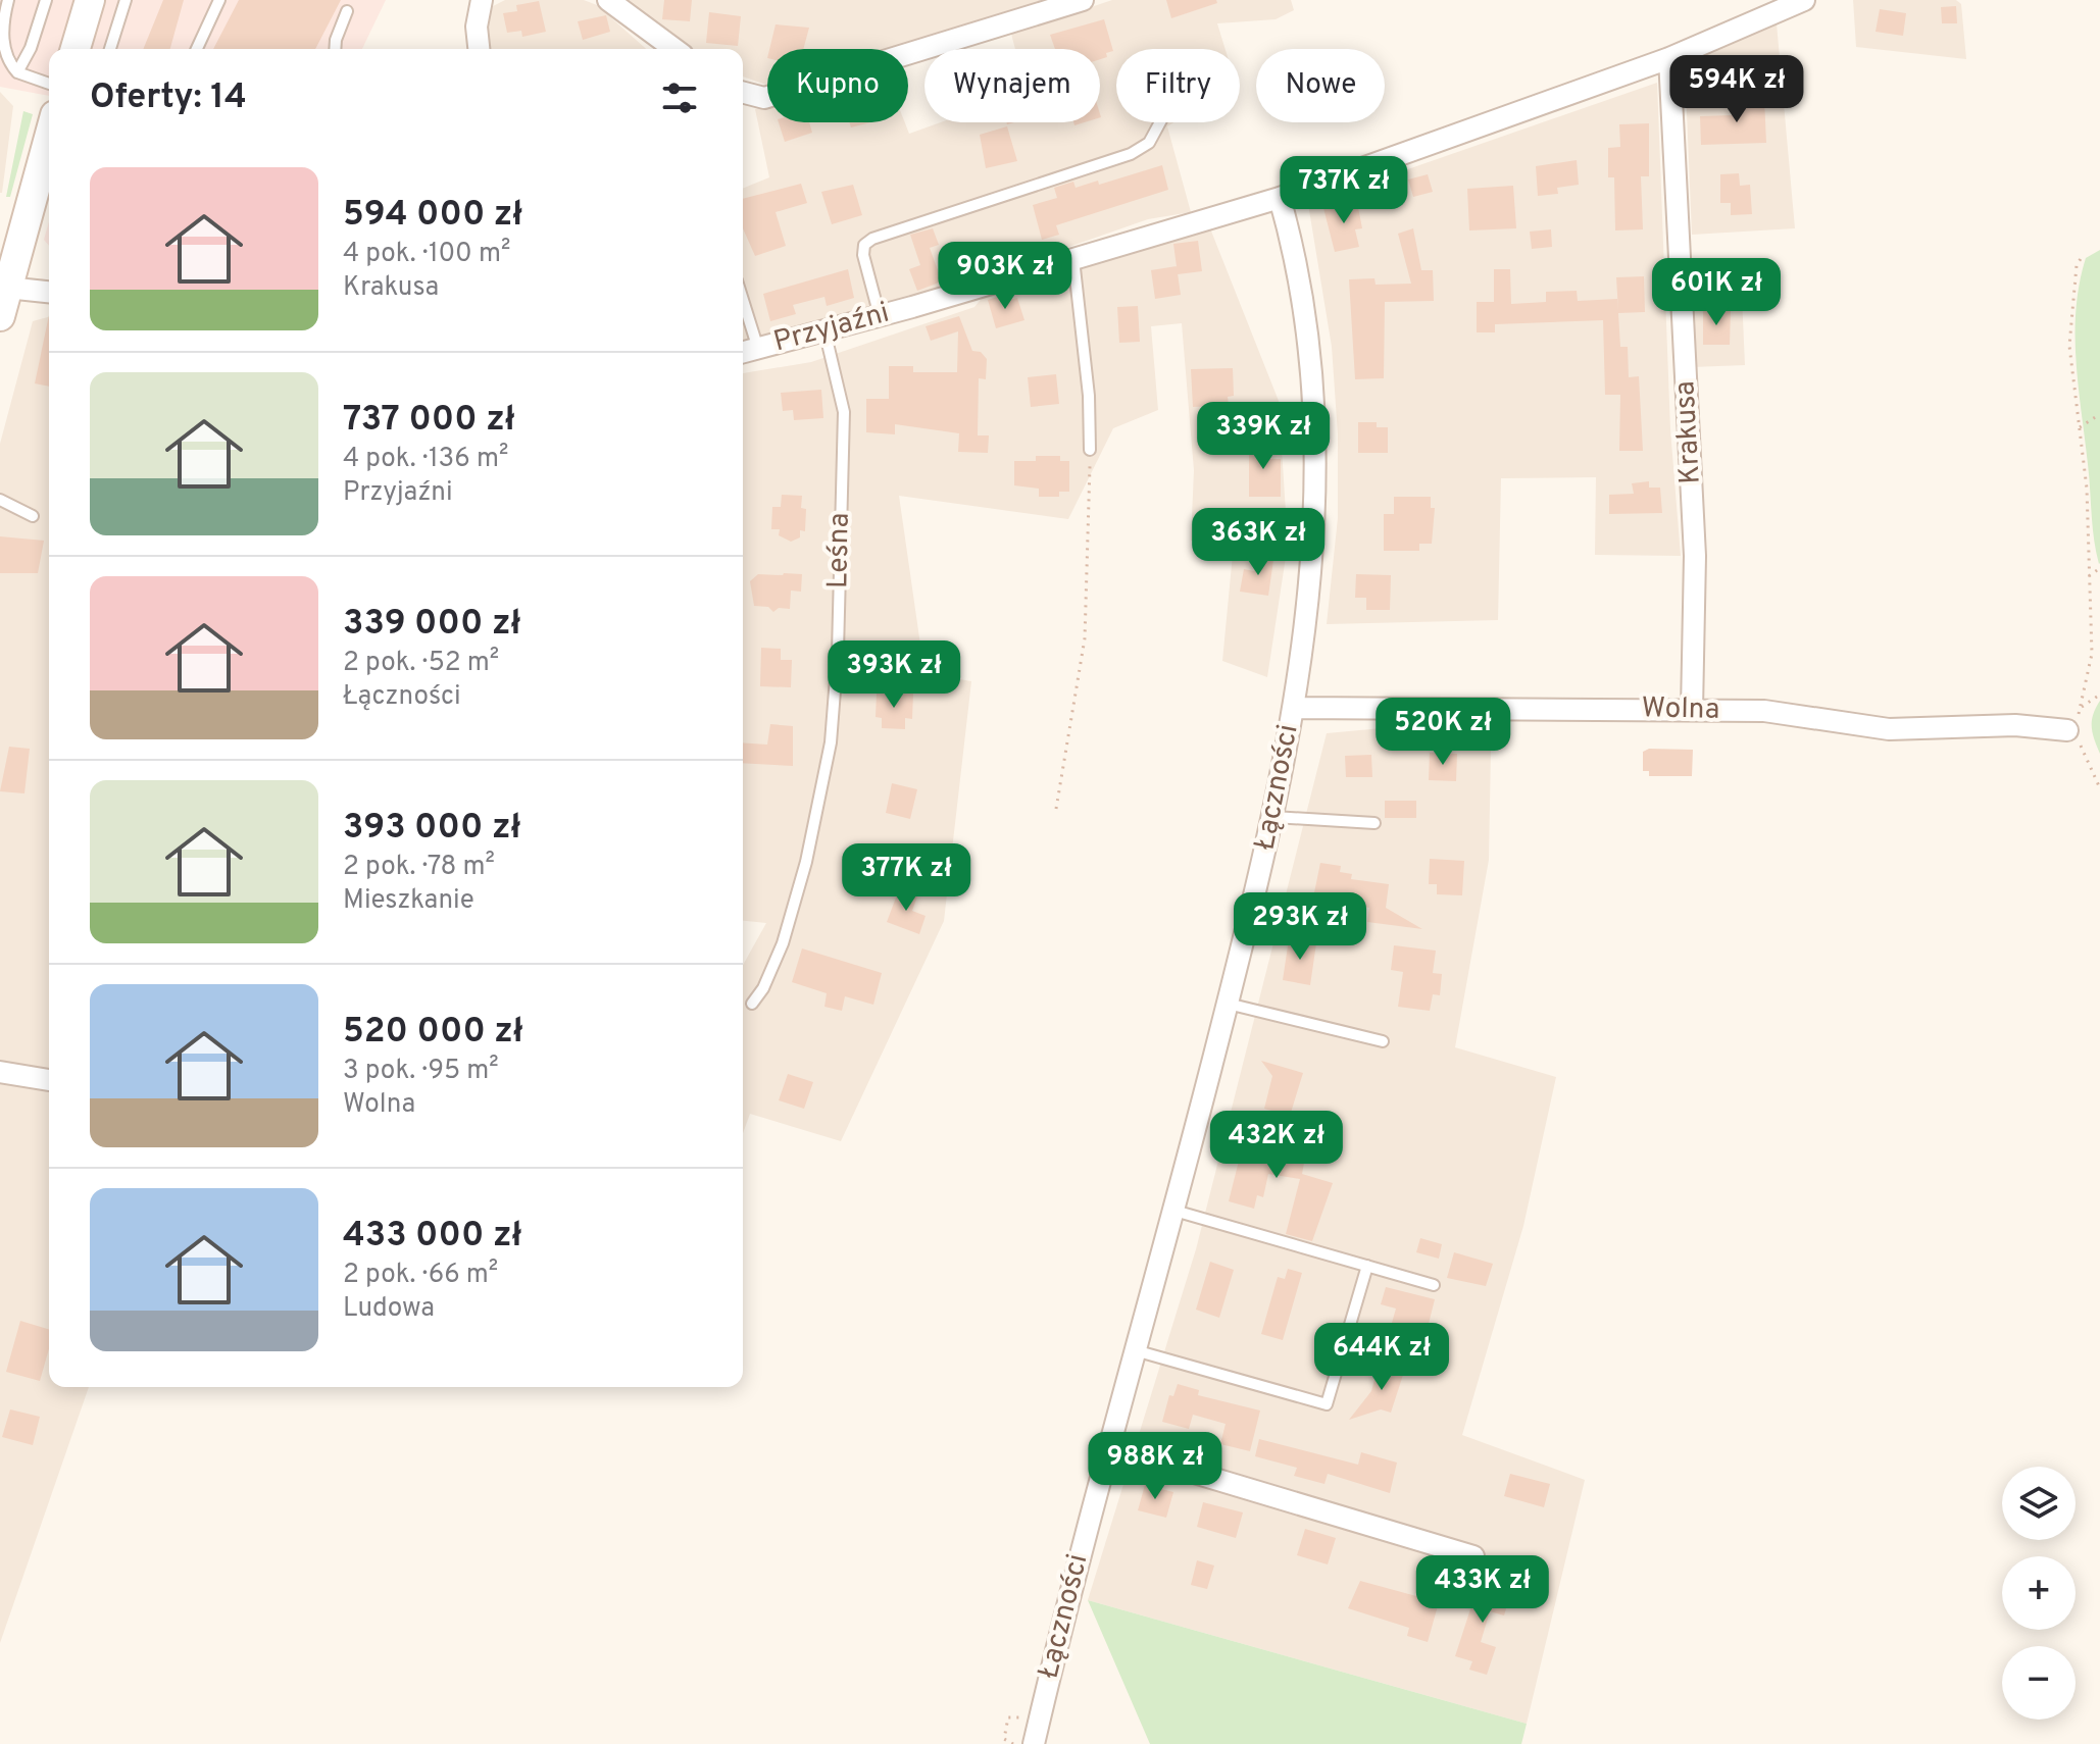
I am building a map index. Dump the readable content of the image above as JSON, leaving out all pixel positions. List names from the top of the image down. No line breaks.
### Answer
{"streets":{"street":["Przyjaźni","Krakusa","Wolna","Łączności"],"lane":["Leśna"]},"crossings":[["Przyjaźni","Krakusa"],["Przyjaźni","Leśna"],["Przyjaźni","Łączności"],["Krakusa","Wolna"],["Wolna","Łączności"]],"page":{"chip":["Kupno","Wynajem","Filtry","Nowe"],"heading":"Oferty: 14","price":["594K zł","737K zł","903K zł","601K zł","339K zł","363K zł","393K zł","520K zł","377K zł","293K zł","432K zł","644K zł","988K zł","433K zł"],"list":[{"name":"594 000 zł","note":"4 pok. · 100 m² · Krakusa"},{"name":"737 000 zł","note":"4 pok. · 136 m² · Przyjaźni"},{"name":"339 000 zł","note":"2 pok. · 52 m² · Łączności"},{"name":"393 000 zł","note":"2 pok. · 78 m² · Mieszkanie"},{"name":"520 000 zł","note":"3 pok. · 95 m² · Wolna"},{"name":"433 000 zł","note":"2 pok. · 66 m² · Ludowa"}],"map_buttons":["+","−"]}}
